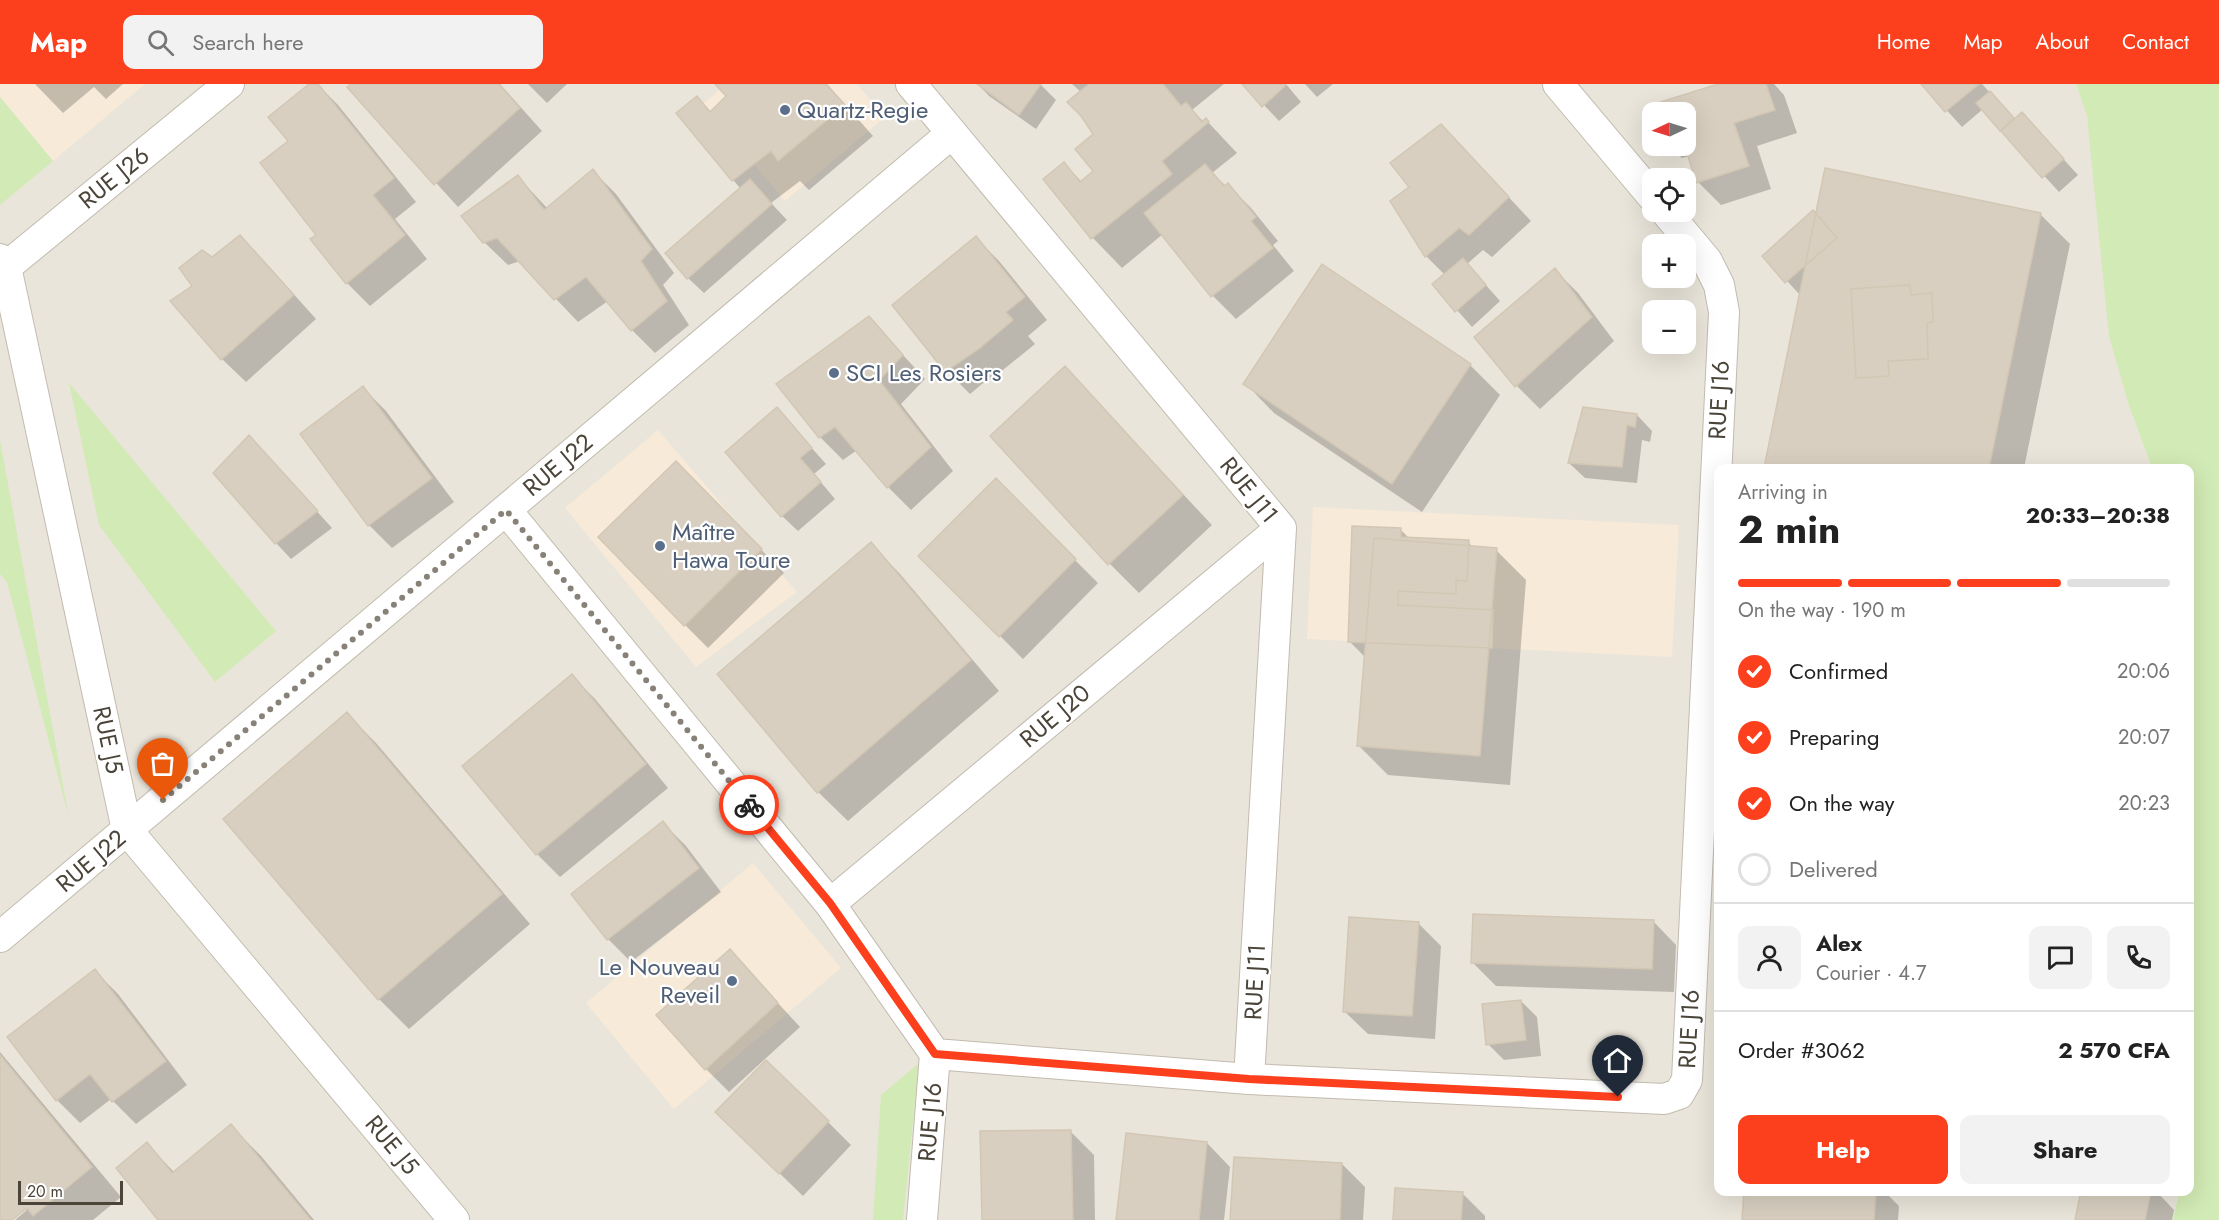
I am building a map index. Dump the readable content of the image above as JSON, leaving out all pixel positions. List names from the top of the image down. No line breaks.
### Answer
{"streets":{"street":["RUE J26","RUE J16","RUE J22","RUE J11","RUE J20","RUE J5"]},"crossings":[["RUE J26","RUE J5"],["RUE J16","RUE J11"],["RUE J22","RUE J11"],["RUE J22","RUE J5"],["RUE J11","RUE J20"]],"places":["Quartz-Regie","SCI Les Rosiers","Maître Hawa Toure","Le Nouveau Reveil"],"scale_bar":"20 m","north":"left","page":{"header":"Map","search":"Search here","nav":["Home","Map","About","Contact"],"map_buttons":["+","−"],"heading":["2 min","Arriving in","20:33–20:38"],"panel":["Alex","Courier · 4.7","Order #3062","2 570 CFA"],"bar":"On the way · 190 m","list":[["Confirmed","20:06"],["Preparing","20:07"],["On the way","20:23"],"Delivered"],"buttons":["Help","Share"],"scale":"20 m"}}
